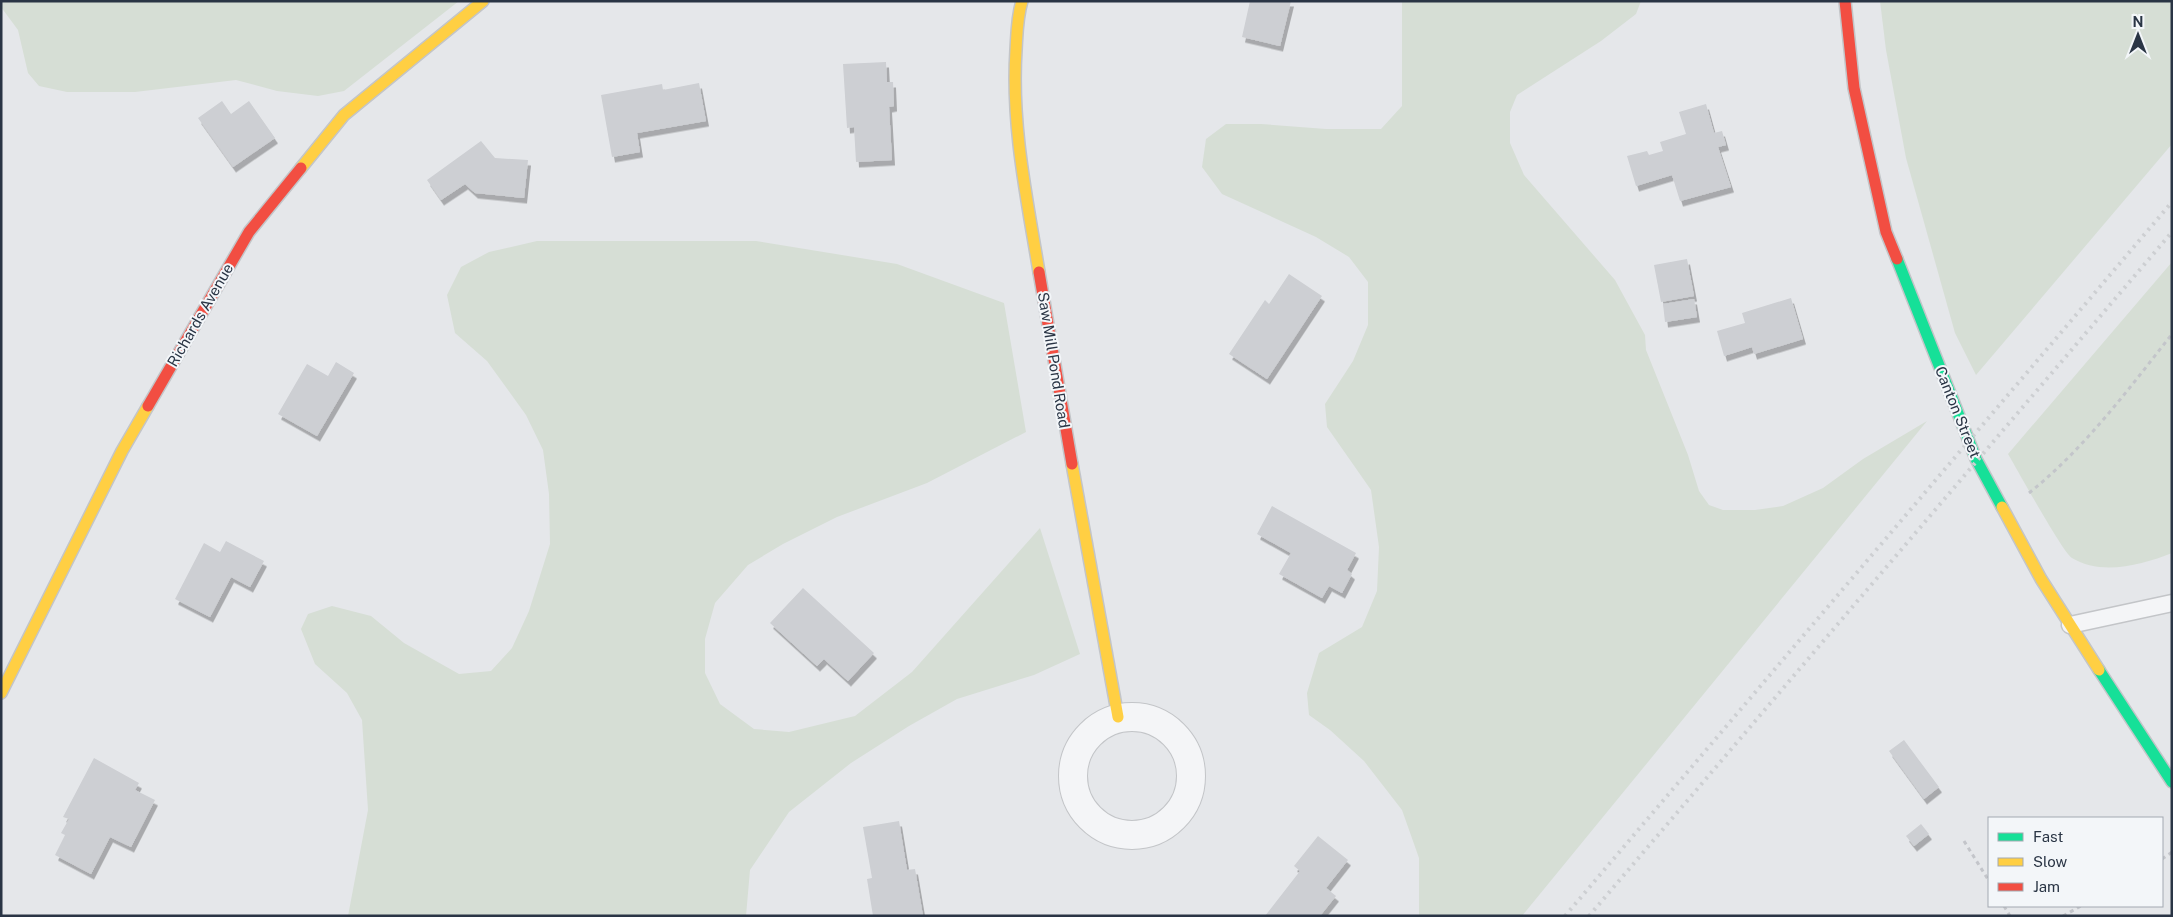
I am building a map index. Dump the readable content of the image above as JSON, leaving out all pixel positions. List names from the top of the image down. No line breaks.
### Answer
{"streets":{"street":["Richards Avenue","Saw Mill Pond Road","Canton Street"]},"legend":["Fast","Slow","Jam"],"north":"top"}
